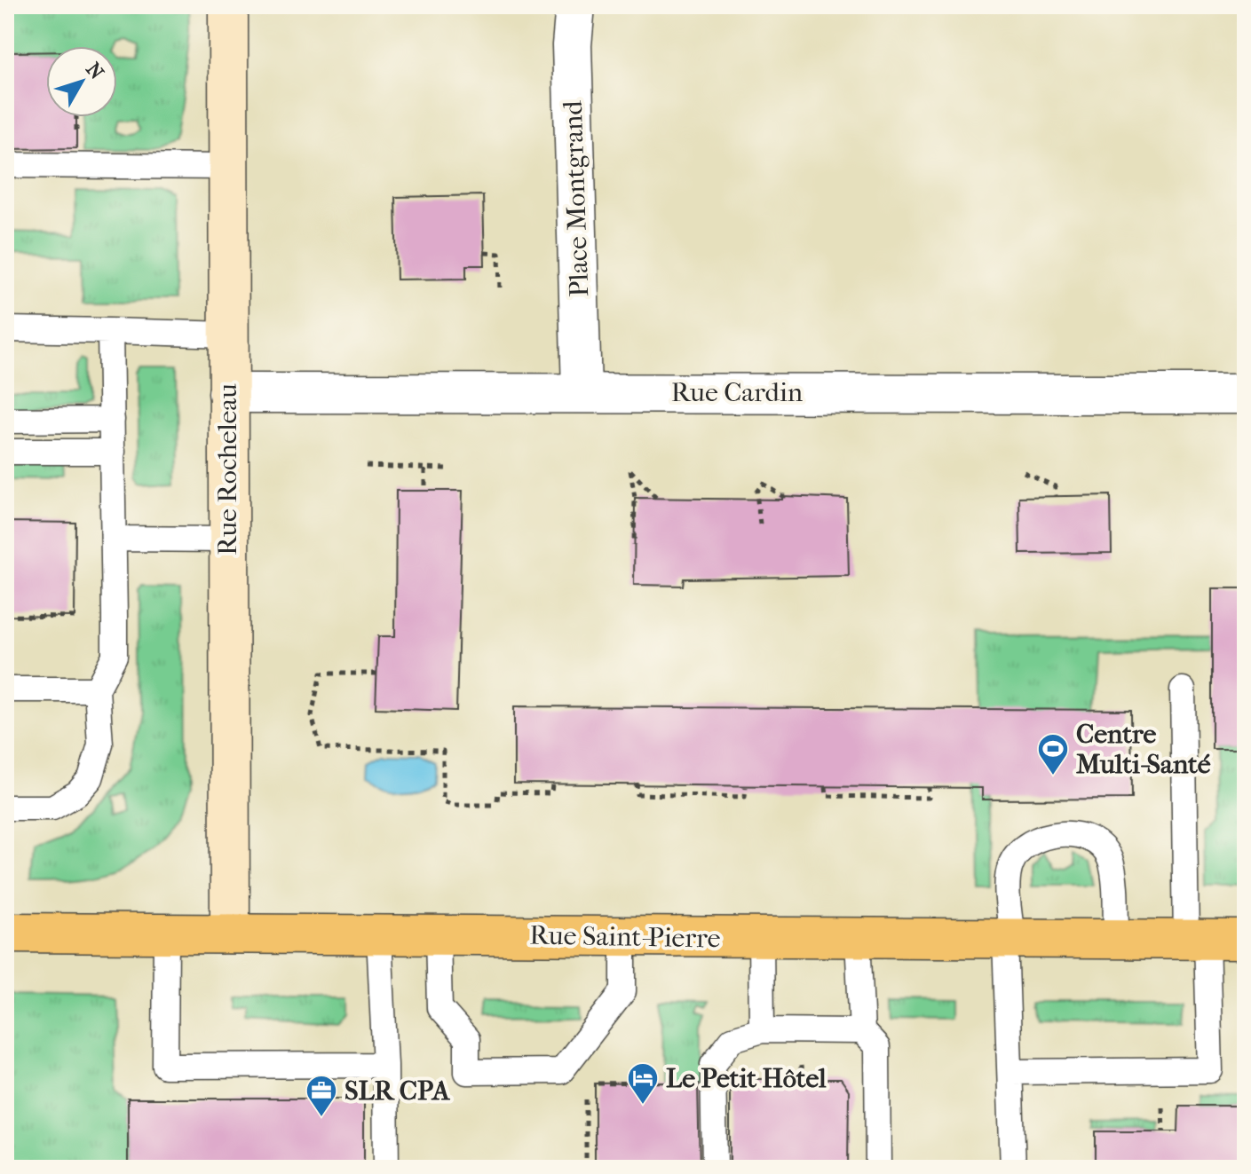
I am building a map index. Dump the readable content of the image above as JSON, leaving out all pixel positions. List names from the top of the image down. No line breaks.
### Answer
{"streets":{"main road":["Rue Saint-Pierre"],"street":["Place Montgrand","Rue Cardin","Rue Rocheleau"]},"crossings":[["Place Montgrand","Rue Cardin"],["Rue Cardin","Rue Rocheleau"],["Rue Rocheleau","Rue Saint-Pierre"]],"places":{"sports":["Centre Multi-Santé"],"hotel":["Le Petit Hôtel"],"office":["SLR CPA"]},"north":"top right"}
